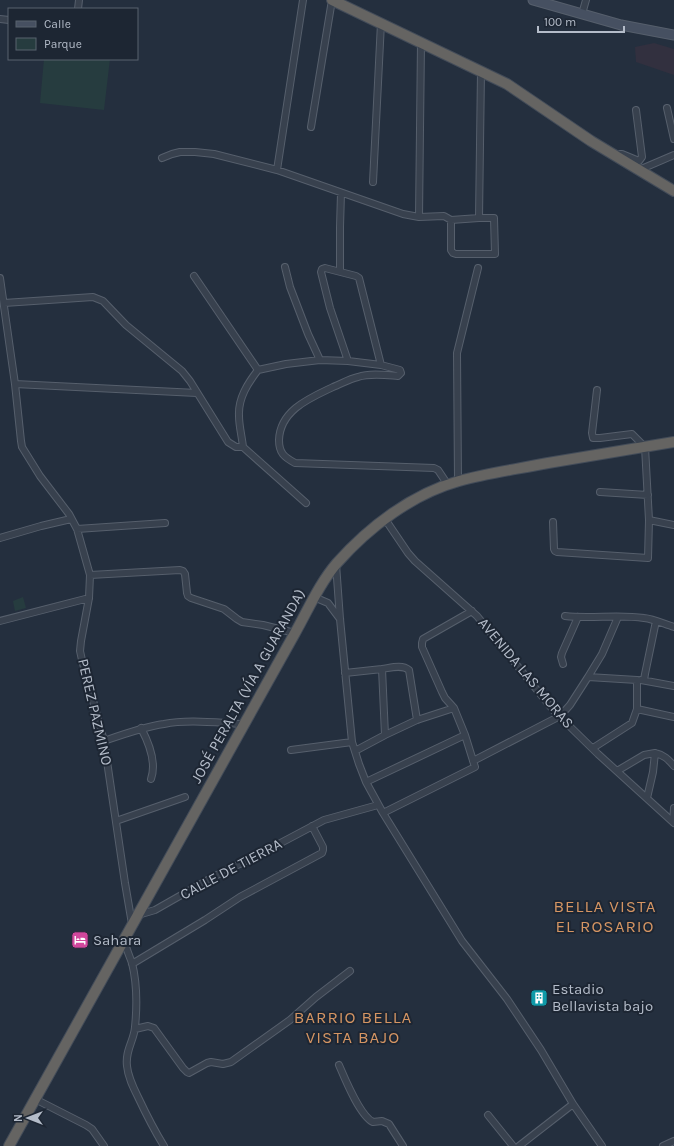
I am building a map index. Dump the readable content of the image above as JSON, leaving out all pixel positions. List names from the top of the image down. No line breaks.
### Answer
{"streets":{"highway":["JOSÉ PERALTA (VÍA A GUARANDA)"],"street":["AVENIDA LAS MORAS","PEREZ PAZMINO","CALLE DE TIERRA"]},"crossings":[["AVENIDA LAS MORAS","JOSÉ PERALTA (VÍA A GUARANDA)"],["JOSÉ PERALTA (VÍA A GUARANDA)","PEREZ PAZMINO"],["JOSÉ PERALTA (VÍA A GUARANDA)","CALLE DE TIERRA"]],"districts":["BELLA VISTA EL ROSARIO","BARRIO BELLA VISTA BAJO"],"places":{"hotel":["Sahara"],"building":["Estadio Bellavista bajo"]},"legend":["Calle","Parque"],"scale_bar":"100 m","north":"left"}
